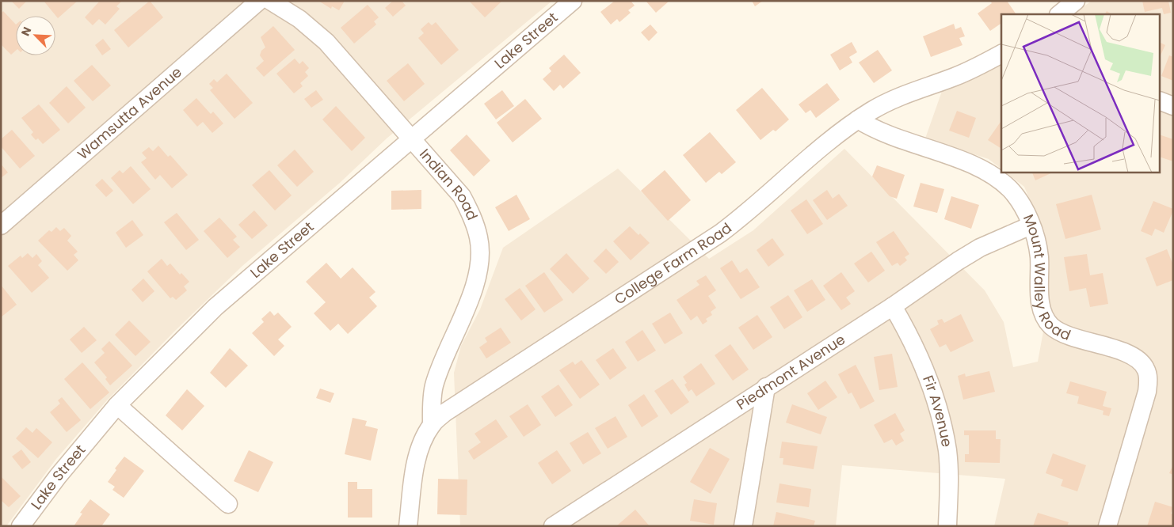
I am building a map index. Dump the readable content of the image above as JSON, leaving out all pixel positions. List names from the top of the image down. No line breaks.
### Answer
{"streets":{"street":["Lake Street","Wamsutta Avenue","Indian Road","College Farm Road","Mount Walley Road","Piedmont Avenue","Fir Avenue"]},"crossings":[["Lake Street","Indian Road"],["Indian Road","College Farm Road"],["College Farm Road","Mount Walley Road"],["Mount Walley Road","Piedmont Avenue"],["Piedmont Avenue","Fir Avenue"]],"north":"top left"}
